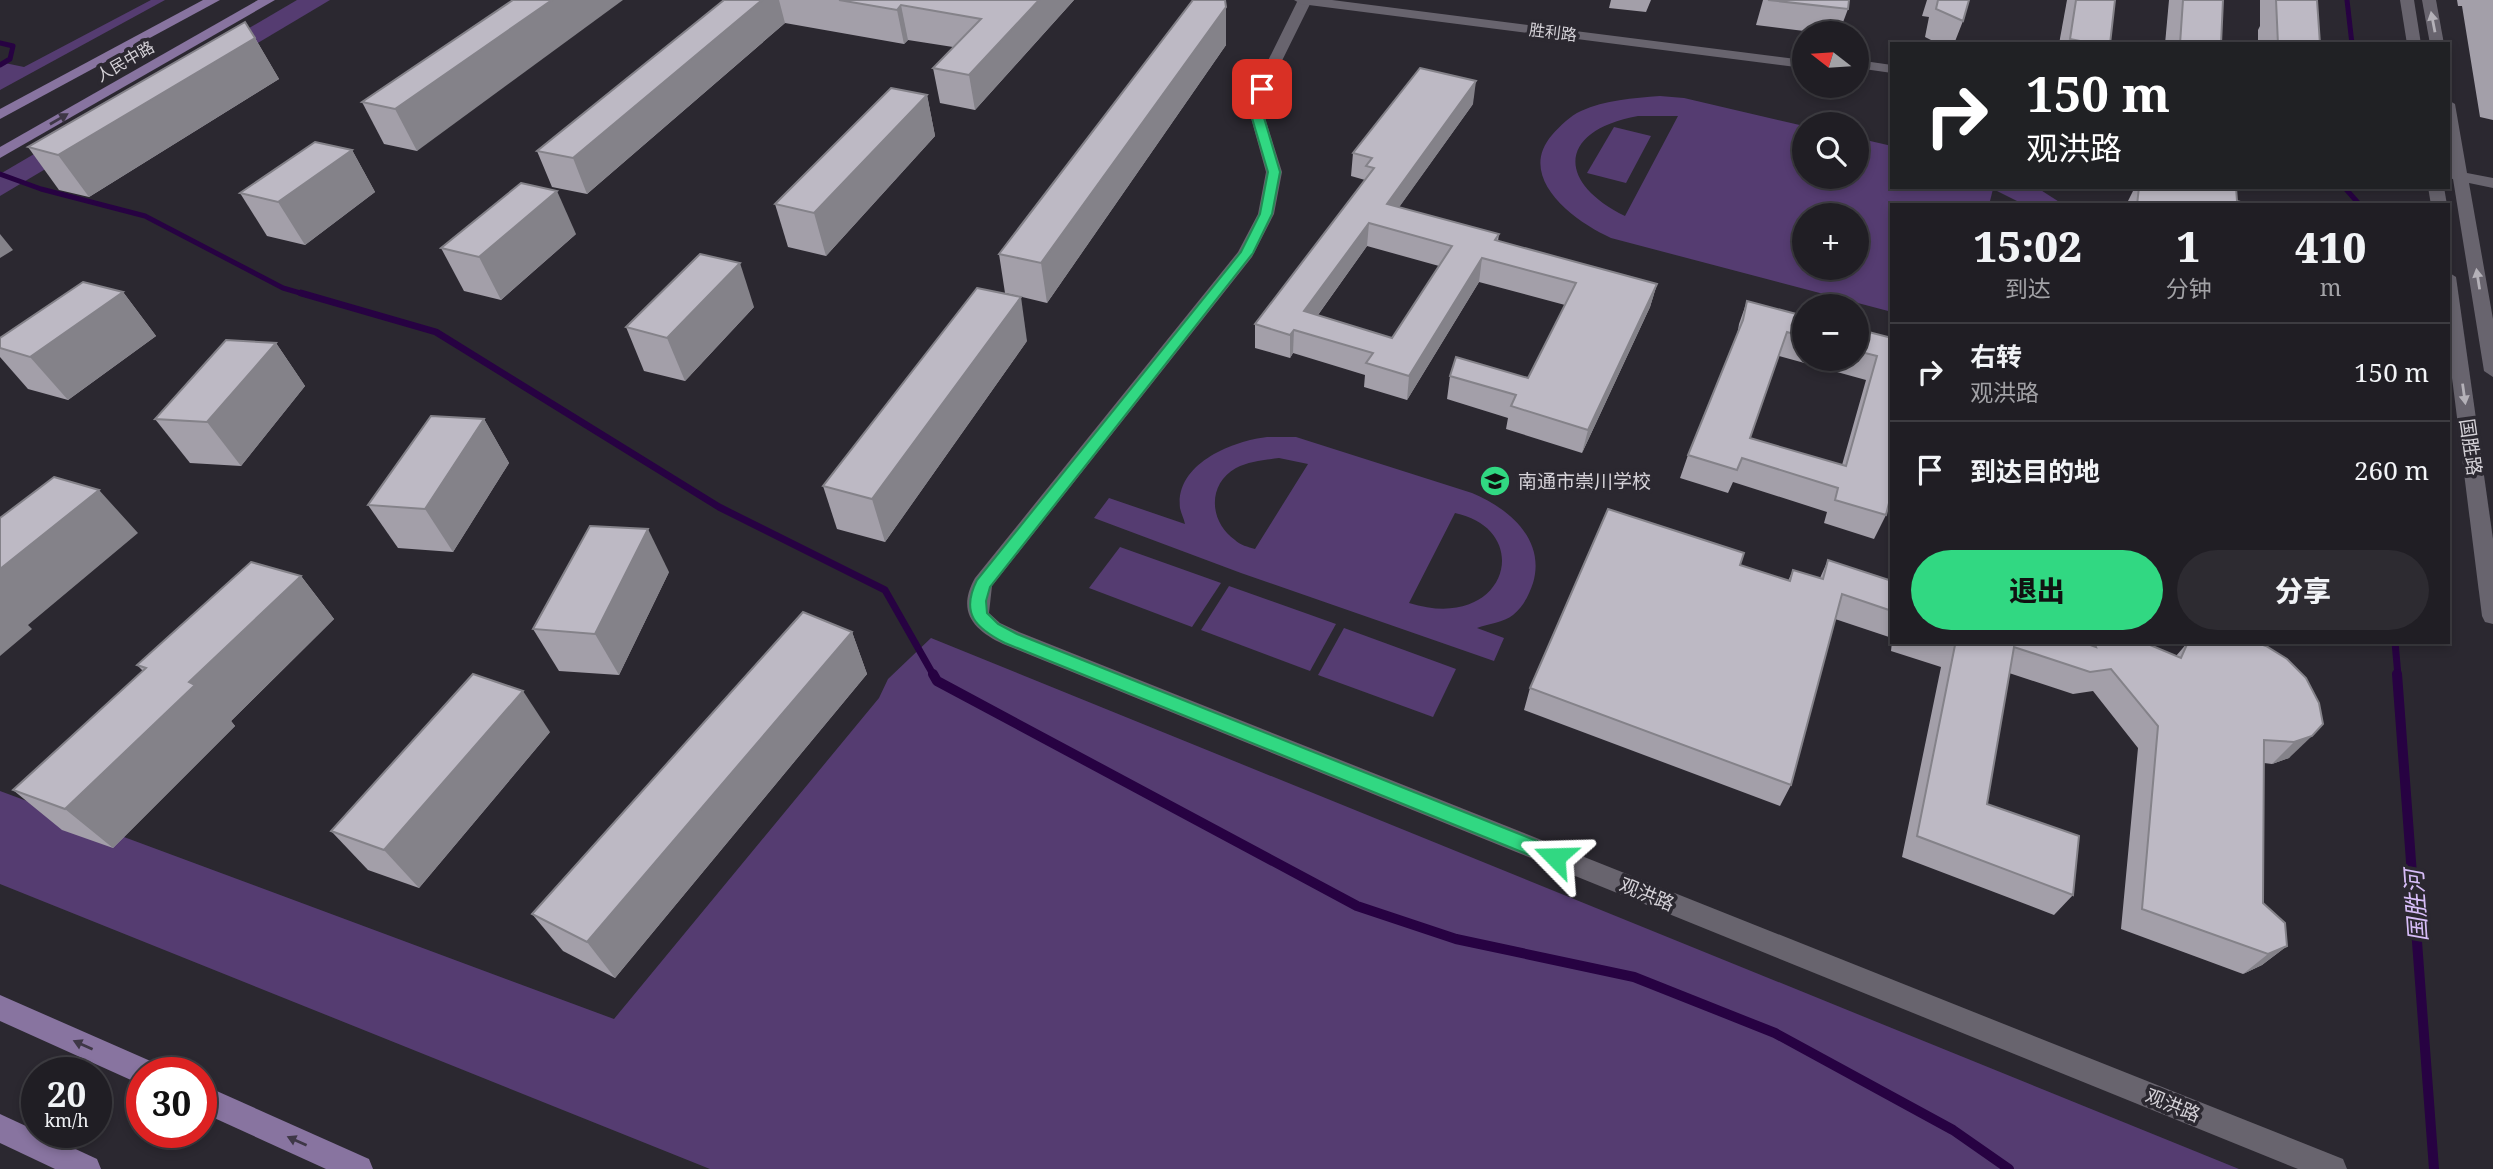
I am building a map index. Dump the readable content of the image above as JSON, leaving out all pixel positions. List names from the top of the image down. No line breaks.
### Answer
{"streets":{"main road":["人民中路"],"street":["胜利路","国胜路","观洪路"]},"crossings":[["胜利路","观洪路"]],"one_way":["国胜路"],"water":["国胜河"],"places":{"school or university":["南通市崇川学校"]},"north":"left","page":{"map_buttons":["+","−"],"turn":["150 m","观洪路"],"eta":["15:02","到达","1","分钟","410","m"],"list":[{"name":"右转","note":"观洪路","value":"150 m"},{"name":"到达目的地","value":"260 m"}],"buttons":["退出","分享"],"speed":"20 km/h","limit":"30"}}
